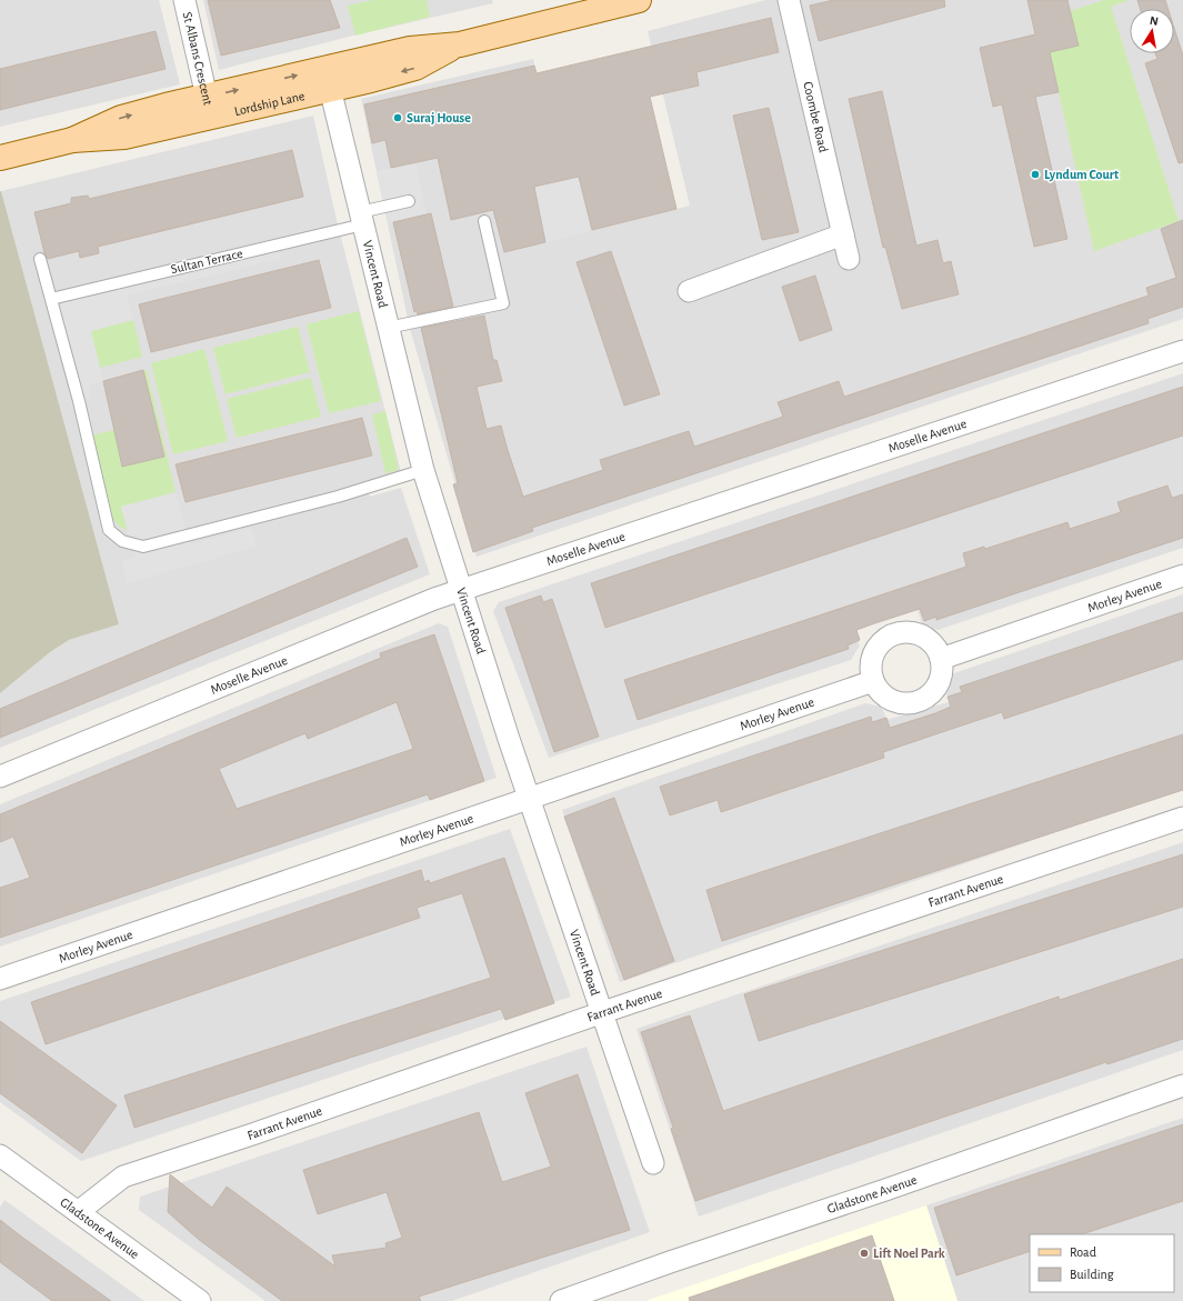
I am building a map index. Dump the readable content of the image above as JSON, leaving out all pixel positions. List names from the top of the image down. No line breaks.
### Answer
{"streets":{"main road":["Lordship Lane"],"street":["St Albans Crescent","Coombe Road","Vincent Road","Moselle Avenue","Morley Avenue","Farrant Avenue","Gladstone Avenue"],"lane":["Sultan Terrace"]},"crossings":[["St Albans Crescent","Lordship Lane"],["Lordship Lane","Vincent Road"],["Sultan Terrace","Vincent Road"],["Vincent Road","Moselle Avenue"],["Vincent Road","Morley Avenue"],["Vincent Road","Farrant Avenue"],["Farrant Avenue","Gladstone Avenue"]],"places":["Suraj House","Lyndum Court","Lift Noel Park"],"legend":["Road","Building"],"north":"top"}
